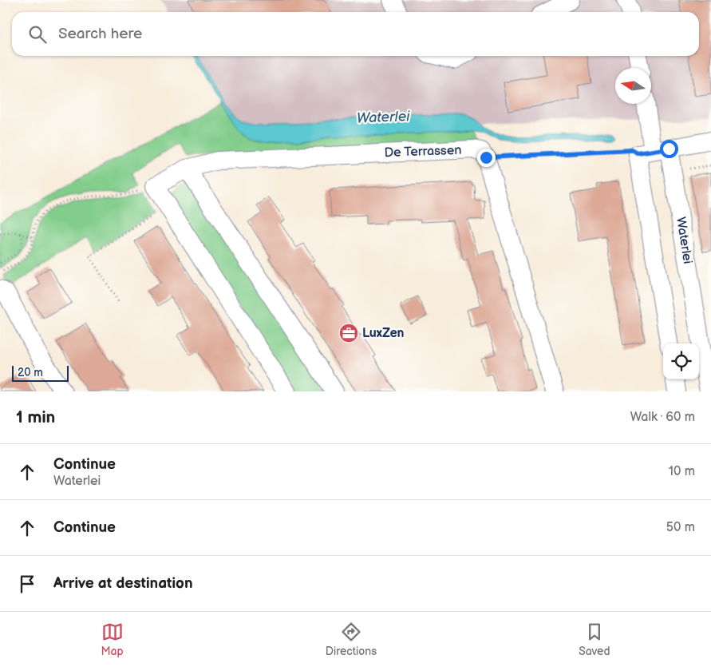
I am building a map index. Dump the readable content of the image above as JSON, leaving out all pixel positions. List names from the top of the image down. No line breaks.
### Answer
{"streets":{"street":["De Terrassen","Waterlei"]},"water":["Waterlei"],"places":{"office":["LuxZen"]},"scale_bar":"20 m","north":"left","page":{"search":"Search here","scale":"20 m","heading":["1 min","Walk · 60 m"],"list":[["Continue","Waterlei","10 m"],["Continue","50 m"],"Arrive at destination"],"nav":["Map","Directions","Saved"]}}
